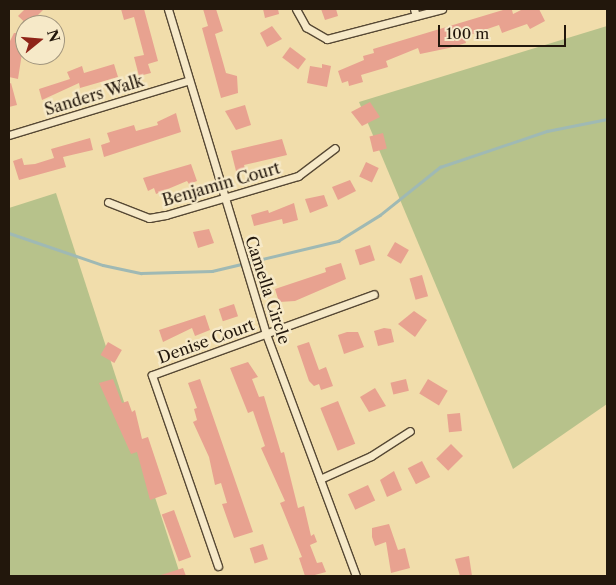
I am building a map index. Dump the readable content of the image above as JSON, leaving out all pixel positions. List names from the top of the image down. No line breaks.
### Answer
{"streets":{"street":["Sanders Walk","Benjamin Court","Camella Circle","Denise Court"]},"crossings":[["Sanders Walk","Camella Circle"],["Benjamin Court","Camella Circle"],["Camella Circle","Denise Court"]],"scale_bar":"100 m","north":"right"}
